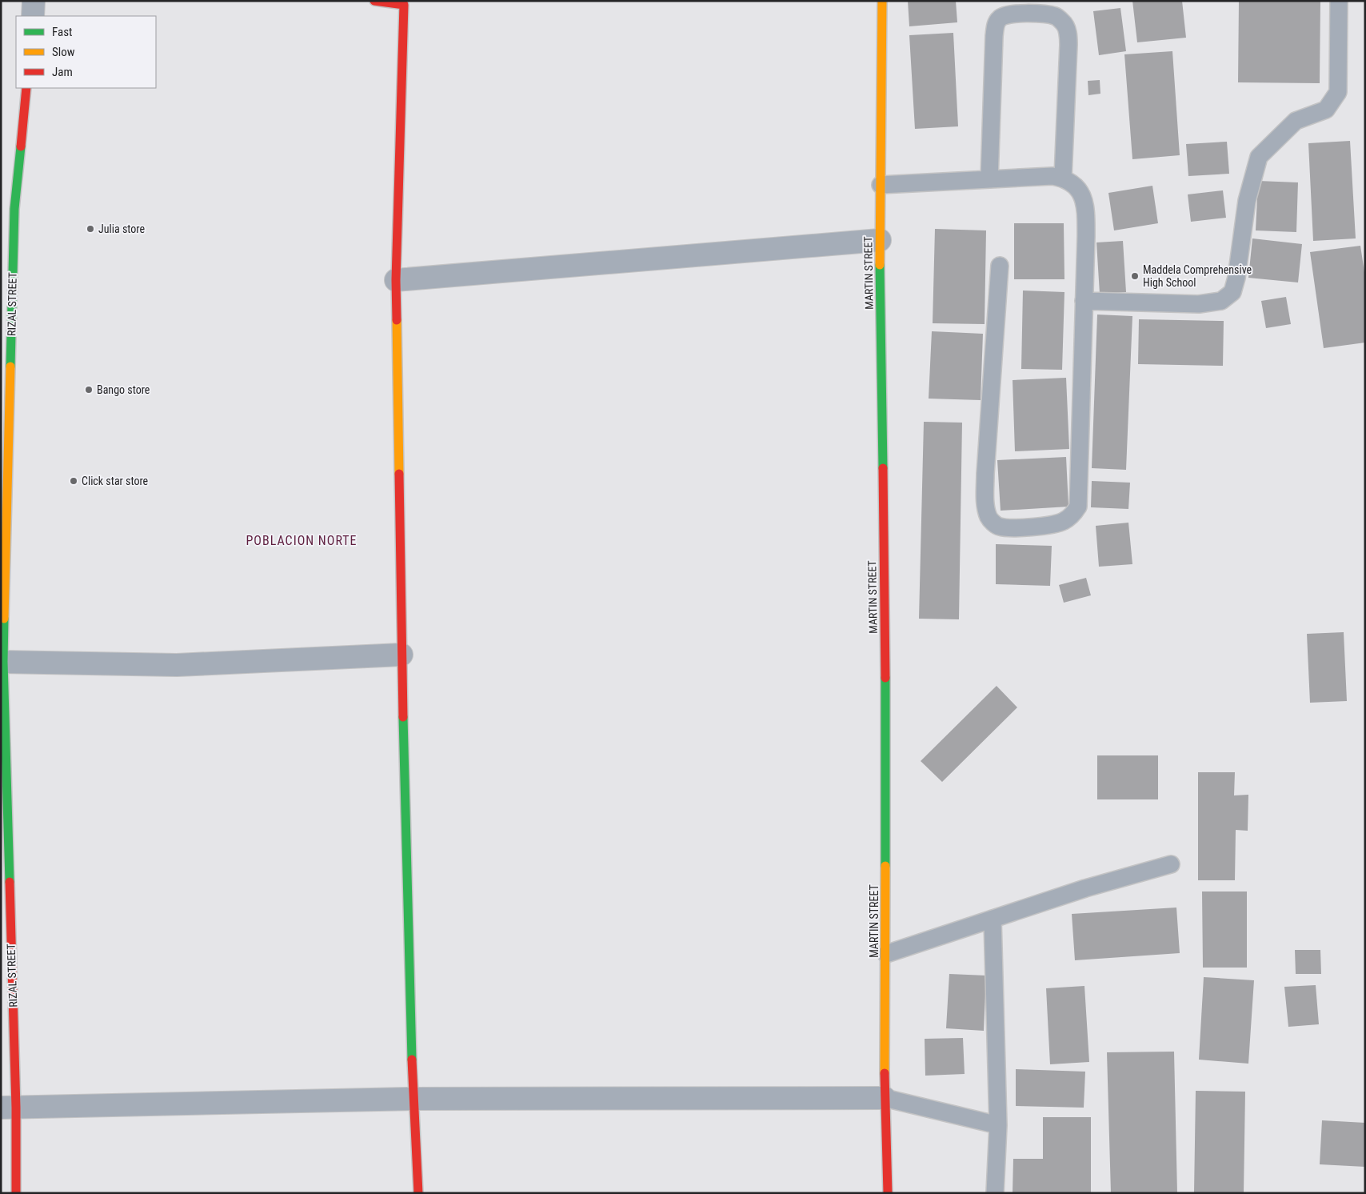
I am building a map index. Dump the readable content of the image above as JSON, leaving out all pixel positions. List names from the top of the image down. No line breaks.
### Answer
{"streets":{"street":["MARTIN STREET","RIZAL STREET"]},"districts":["POBLACION NORTE"],"places":["Julia store","Maddela Comprehensive High School","Bango store","Click star store"],"legend":["Fast","Slow","Jam"]}
